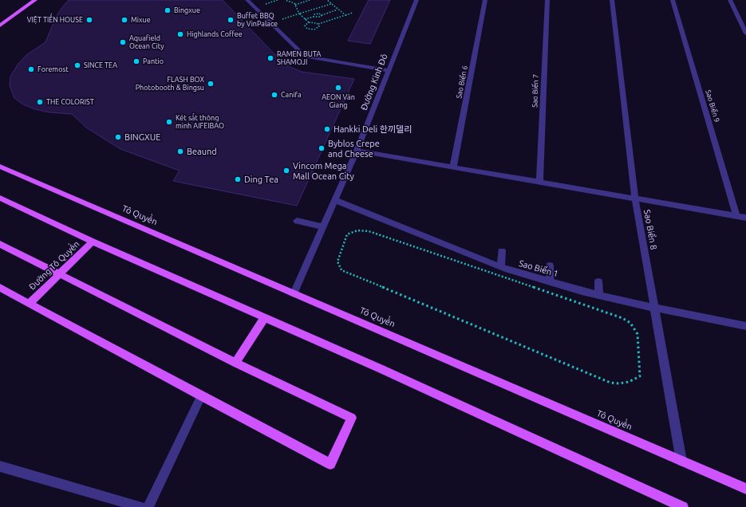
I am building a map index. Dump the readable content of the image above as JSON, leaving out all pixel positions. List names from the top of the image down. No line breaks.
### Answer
{"streets":{"main road":["Tô Quyền","Đường Tô Quyền"],"street":["Đường Kinh Đô","Sao Biển 6","Sao Biển 7","Sao Biển 9","Sao Biển 8","Sao Biển 1"]},"crossings":[["Đường Kinh Đô","Tô Quyền"],["Đường Kinh Đô","Sao Biển 1"],["Tô Quyền","Sao Biển 8"],["Sao Biển 8","Sao Biển 1"]],"places":["Bingxue","VIỆT TIẾN HOUSE","Mixue","Buffet BBQ by VinPalace","Highlands Coffee","Aquafield Ocean City","RAMEN BUTA SHAMOJI","Pantio","SINCE TEA","Foremost","FLASH BOX Photobooth & Bingsu","AEON Văn Giang","Canifa","THE COLORIST","Két sắt thông minh AIFEIBAO","Hankki Deli 한끼델리","BINGXUE","Byblos Crepe and Cheese","Beaund","Vincom Mega Mall Ocean City","Ding Tea"]}
